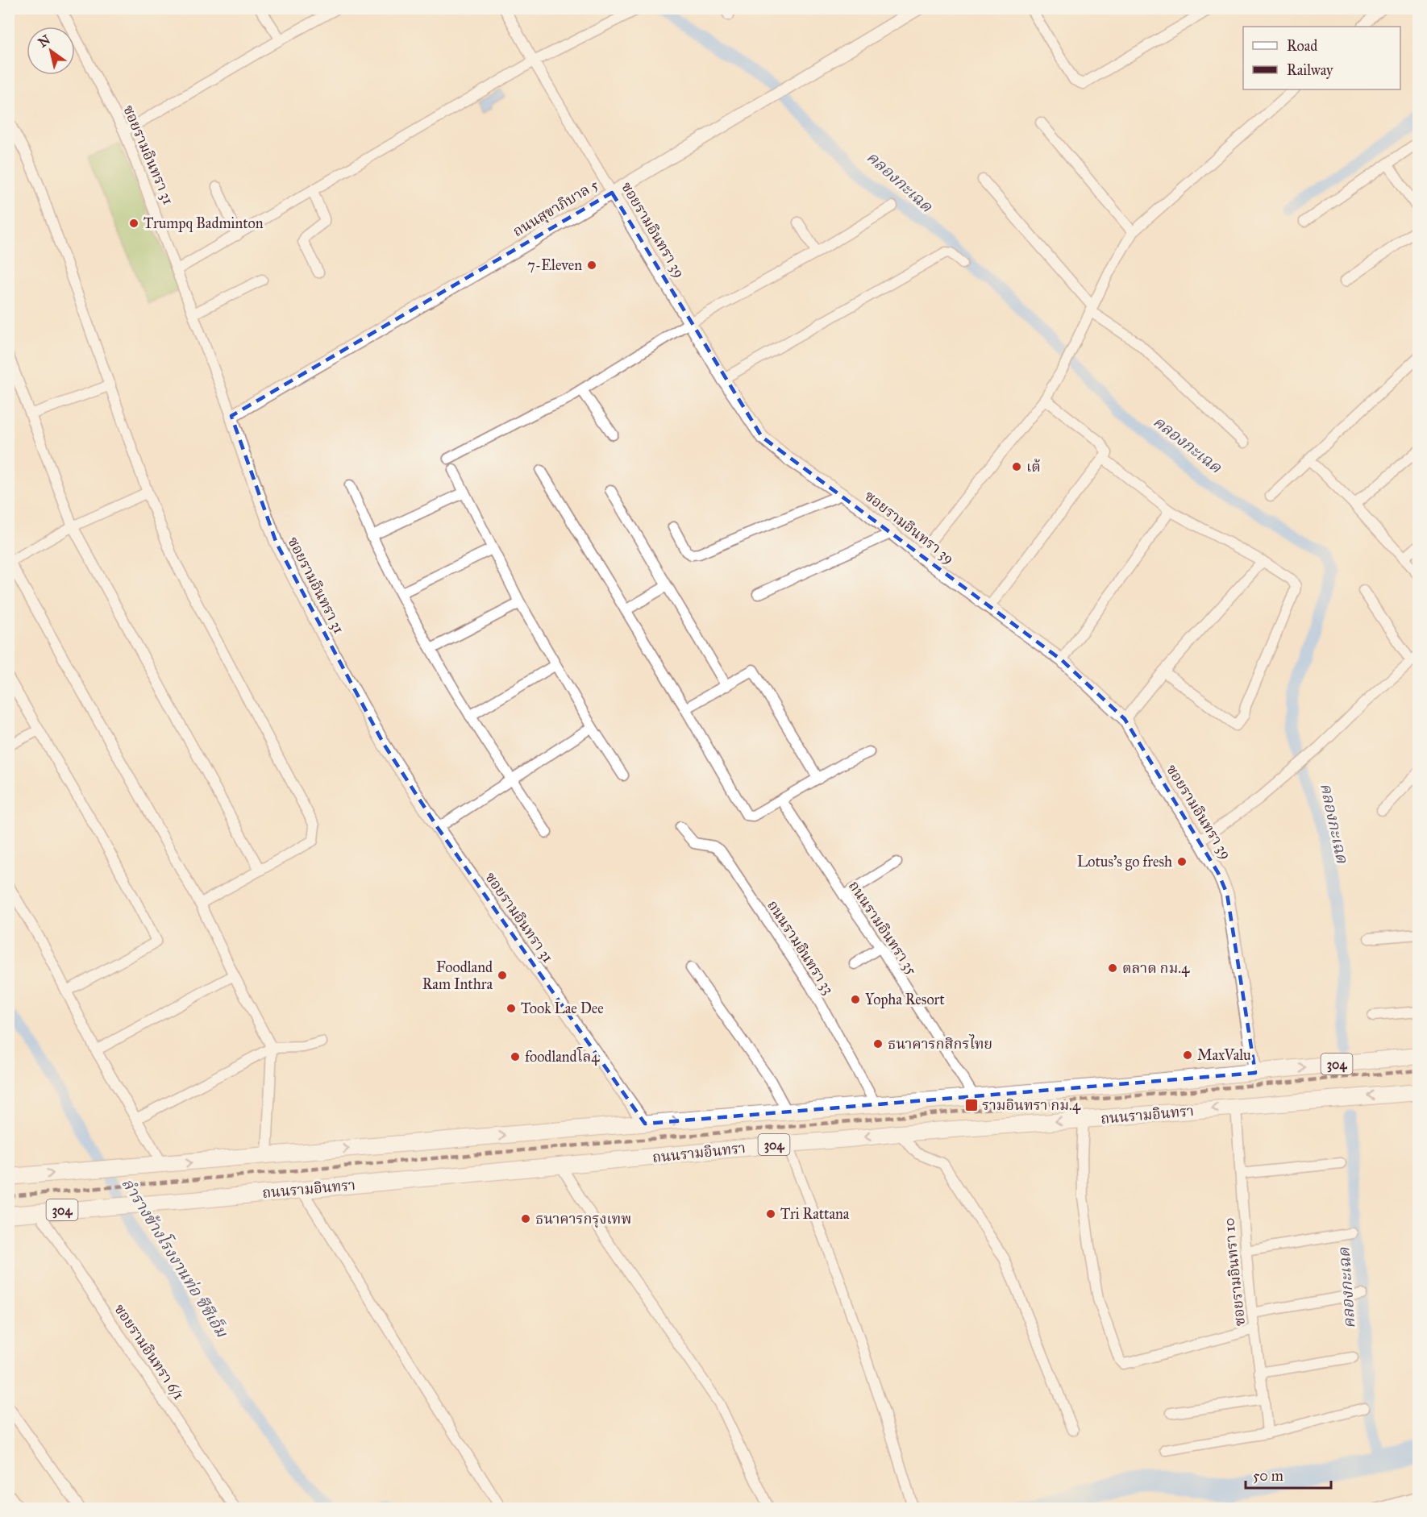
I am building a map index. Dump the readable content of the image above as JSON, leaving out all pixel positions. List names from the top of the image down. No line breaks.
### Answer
{"streets":{"main road":["304","ถนนรามอินทรา"],"street":["ซอยรามอินทรา 31","ถนนสุขาภิบาล 5","ซอยรามอินทรา 39","ถนนรามอินทรา 35","ถนนรามอินทรา 33","ซอยรามอินทรา 10","ซอยรามอินทรา 6/1"]},"crossings":[["ซอยรามอินทรา 31","ถนนสุขาภิบาล 5"],["ซอยรามอินทรา 31","304"],["ถนนสุขาภิบาล 5","ซอยรามอินทรา 39"],["ซอยรามอินทรา 39","304"],["ถนนรามอินทรา 35","304"],["ถนนรามอินทรา 33","304"],["ถนนรามอินทรา","ซอยรามอินทรา 10"],["ถนนรามอินทรา","ซอยรามอินทรา 6/1"]],"water":["คลองกะเฉด","ลำรางข้างโรงงานท่อ ซีซีเอ็ม"],"places":{"other":["Trumpq Badminton","7-Eleven","เต้","Lotus's go fresh","ตลาด กม.4","Foodland Ram Inthra","Yopha Resort","Took Lae Dee","ธนาคารกสิกรไทย","MaxValu","foodlandโล4","Tri Rattana","ธนาคารกรุงเทพ"],"transit":["รามอินทรา กม.4"]},"legend":["Road","Railway"],"scale_bar":"50 m","north":"top left"}
